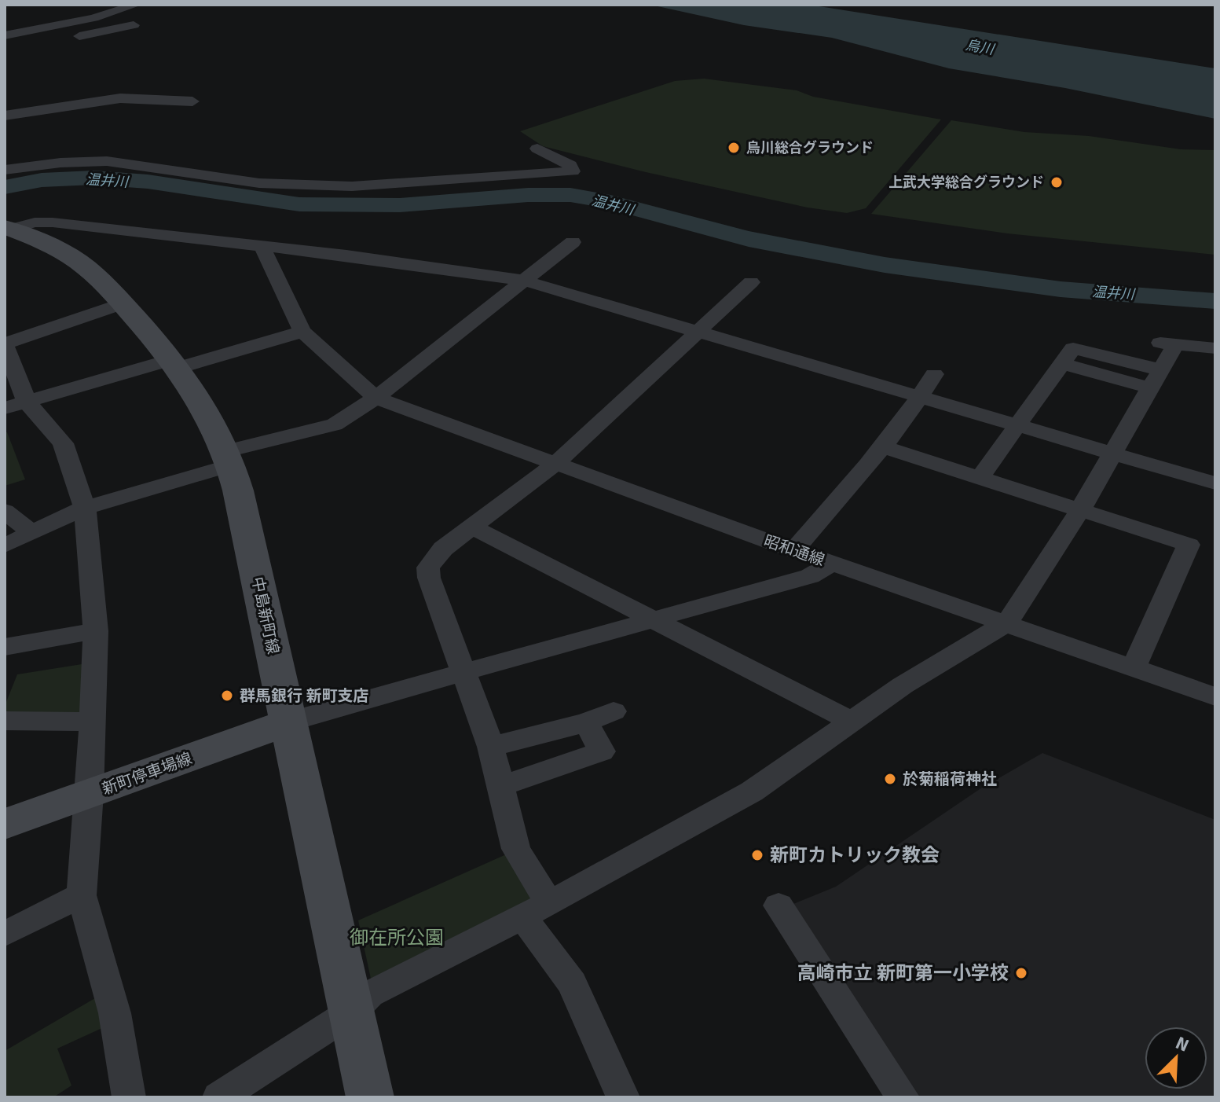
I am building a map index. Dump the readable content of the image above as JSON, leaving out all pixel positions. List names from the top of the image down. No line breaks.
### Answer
{"streets":{"main road":["中島新町線","新町停車場線"],"street":["昭和通線"]},"crossings":[["中島新町線","新町停車場線"]],"water":["烏川","温井川"],"parks":["御在所公園"],"places":["烏川総合グラウンド","上武大学総合グラウンド","群馬銀行 新町支店","於菊稲荷神社","新町カトリック教会","高崎市立 新町第一小学校"],"north":"top right"}
